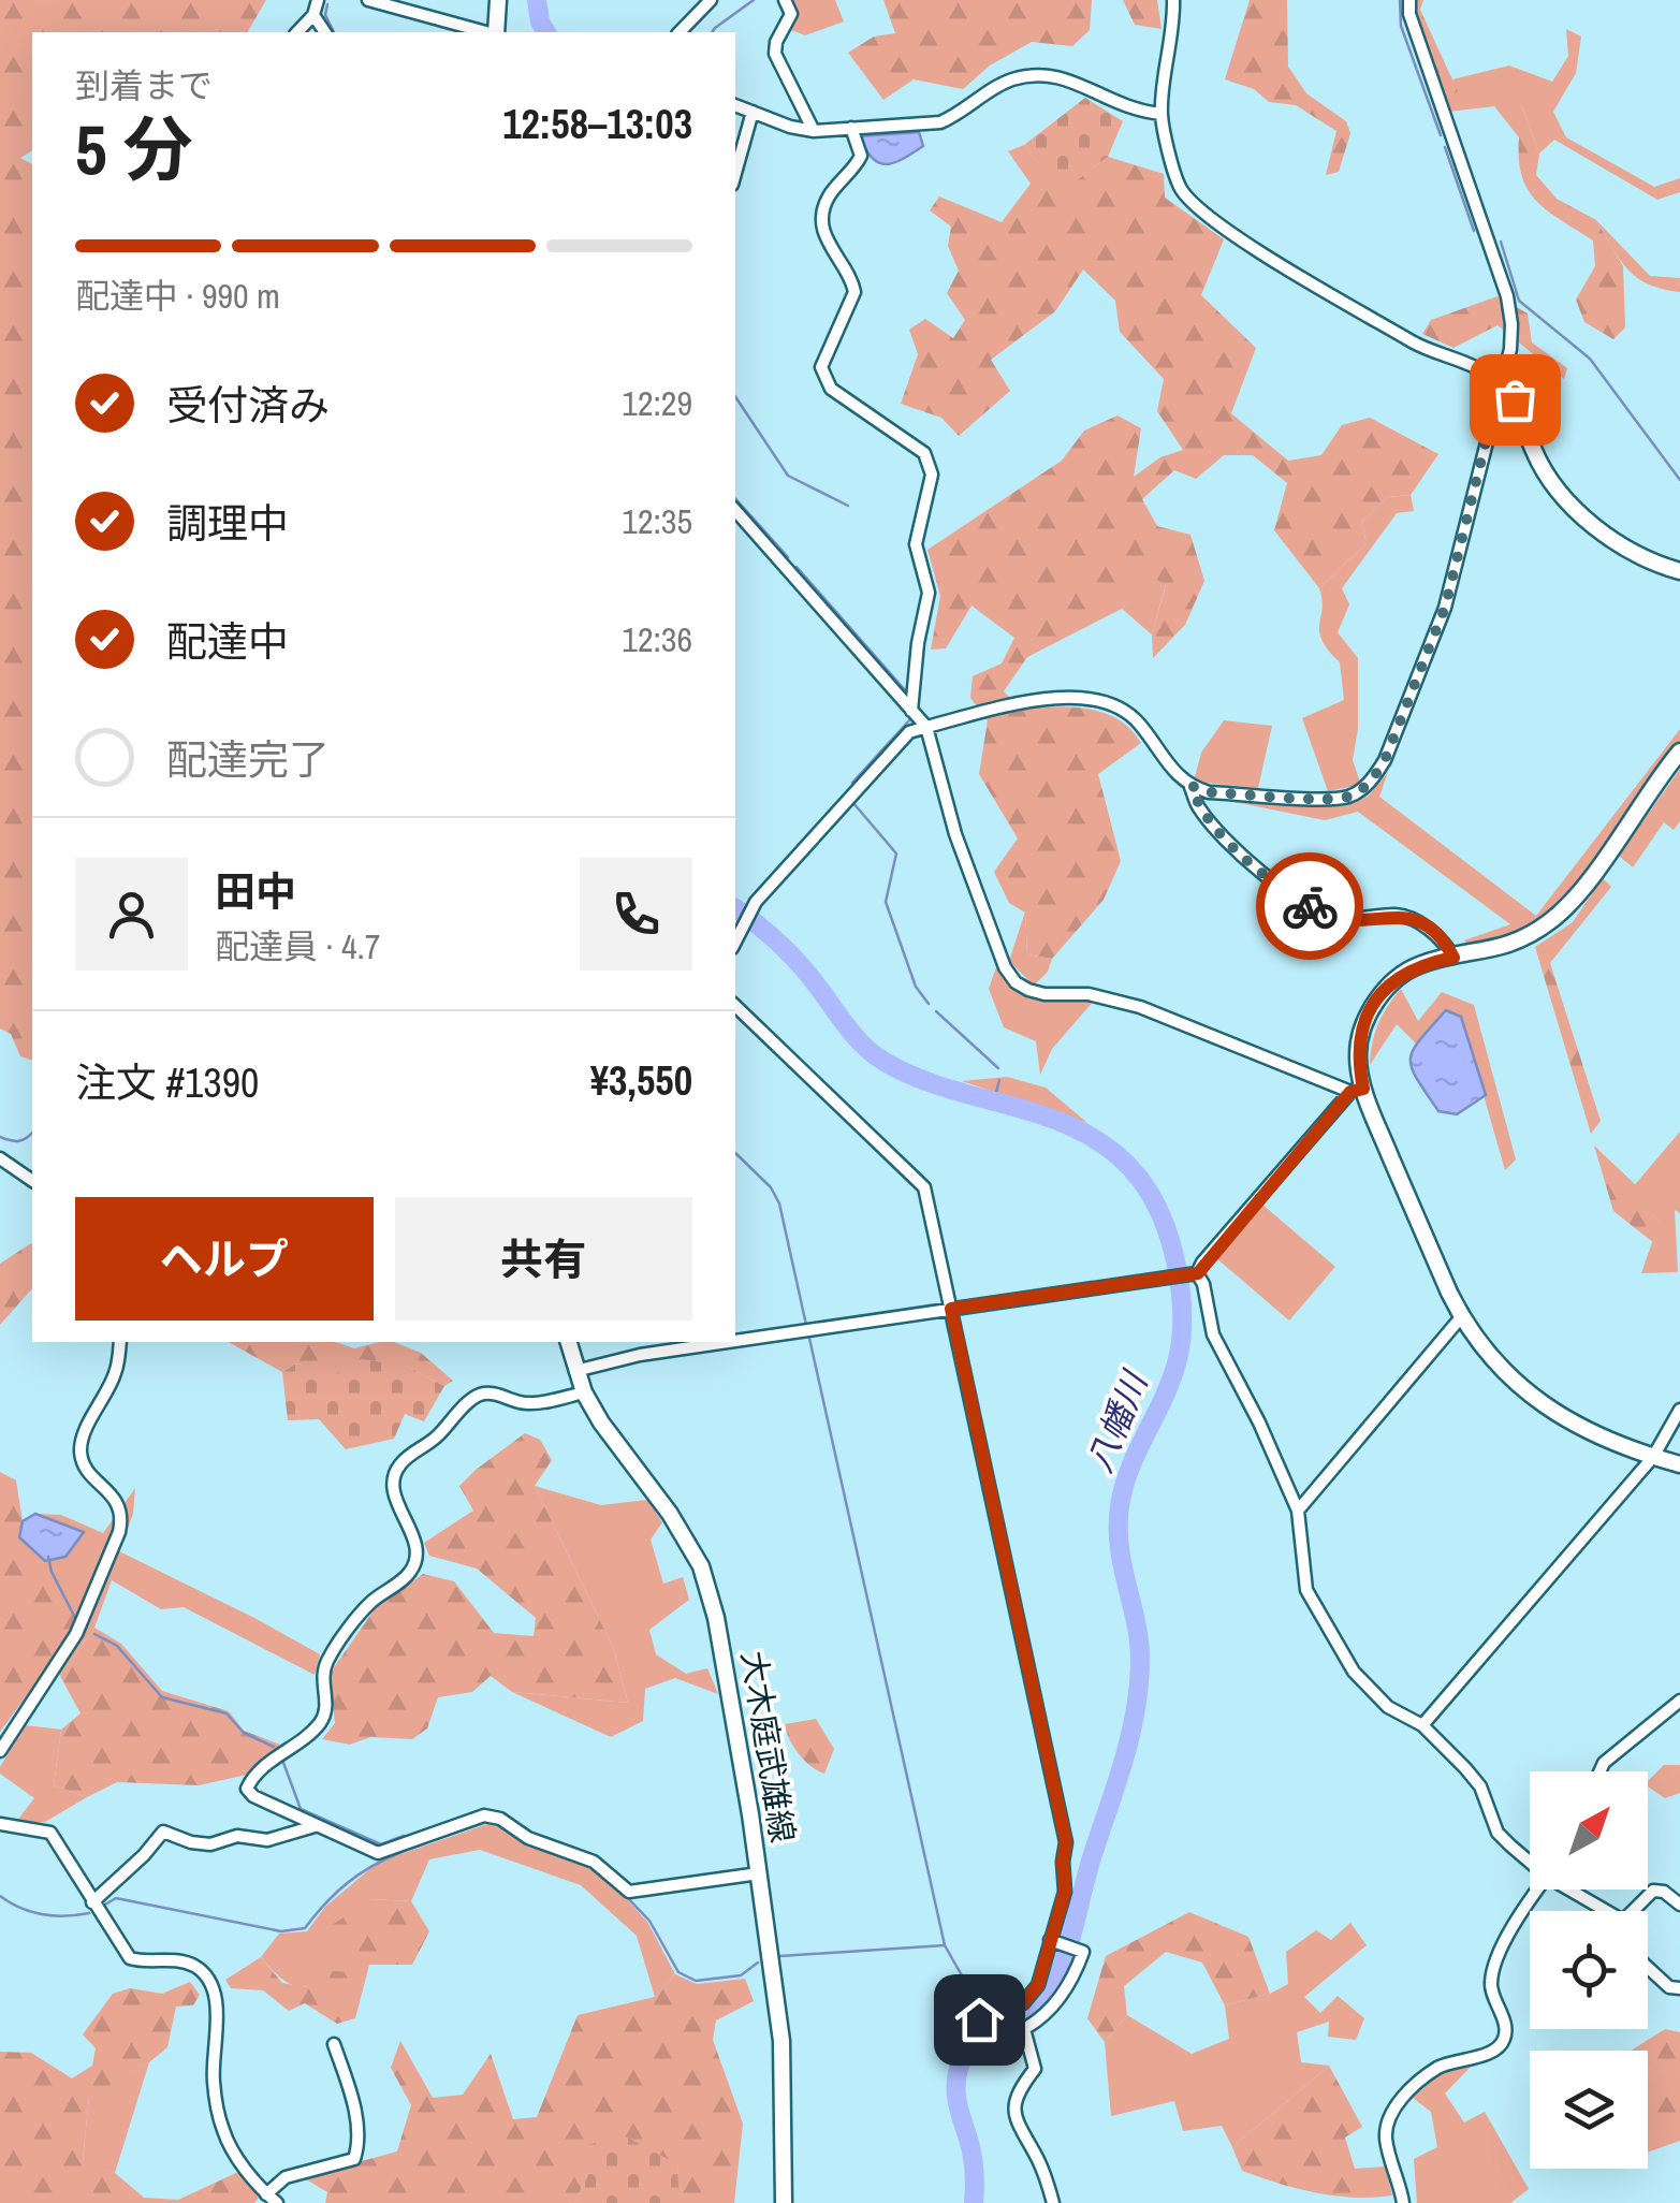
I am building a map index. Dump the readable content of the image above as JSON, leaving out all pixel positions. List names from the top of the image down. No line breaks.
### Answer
{"streets":{"street":["大木庭武雄線"]},"water":["八幡川"],"north":"top right","page":{"heading":["5 分","到着まで","12:58–13:03"],"panel":["田中","配達員 · 4.7","注文 #1390","¥3,550"],"bar":"配達中 · 990 m","list":[["受付済み","12:29"],["調理中","12:35"],["配達中","12:36"],"配達完了"],"buttons":["ヘルプ","共有"]}}
